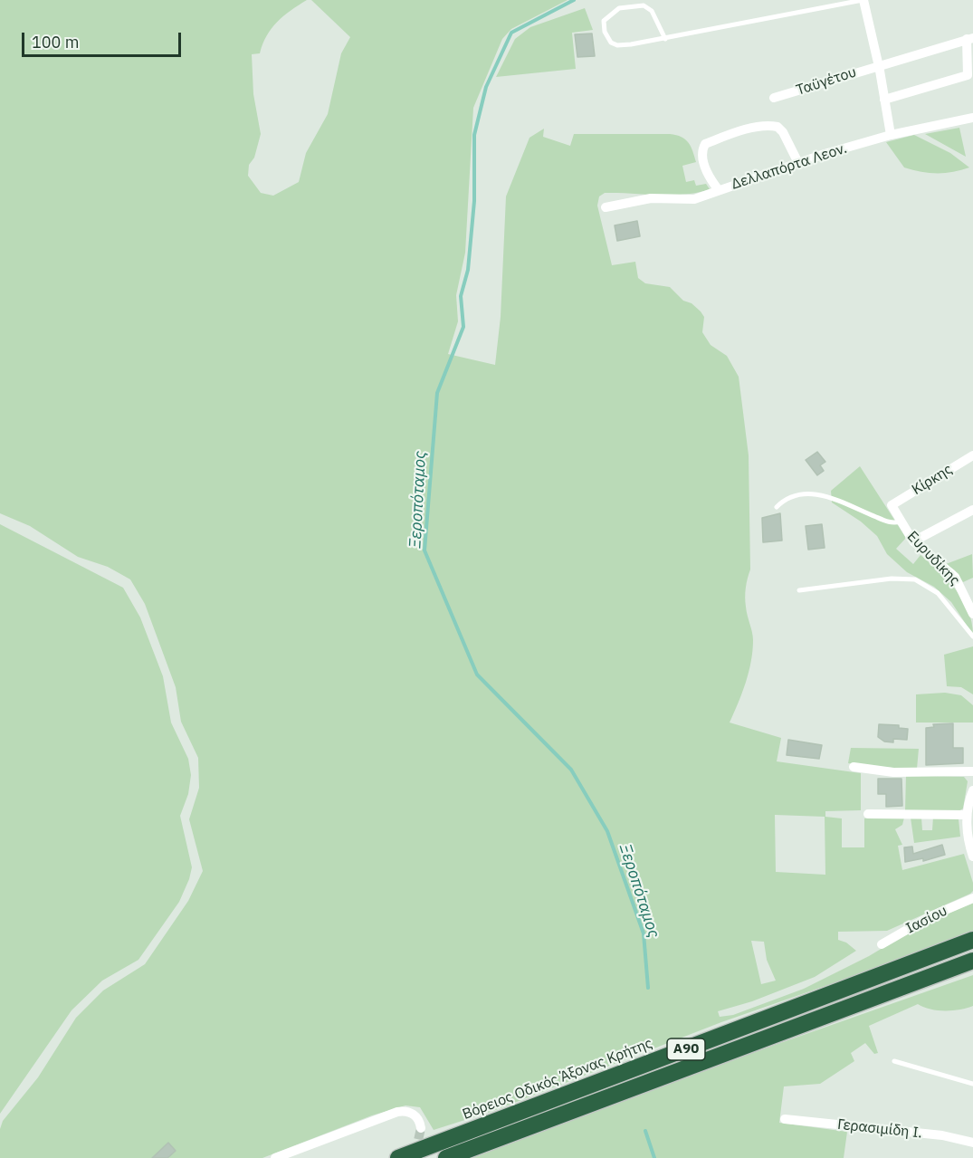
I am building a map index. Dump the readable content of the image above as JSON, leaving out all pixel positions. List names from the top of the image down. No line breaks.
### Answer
{"streets":{"highway":["Α90","Βόρειος Οδικός Άξονας Κρήτης"],"street":["Ταϋγέτου","Δελλαπόρτα Λεον.","Κίρκης","Ευρυδίκης","Ιασίου","Γερασιμίδη Ι."]},"crossings":[["Κίρκης","Ευρυδίκης"]],"water":["Ξεροπόταμος"],"scale_bar":"100 m"}
